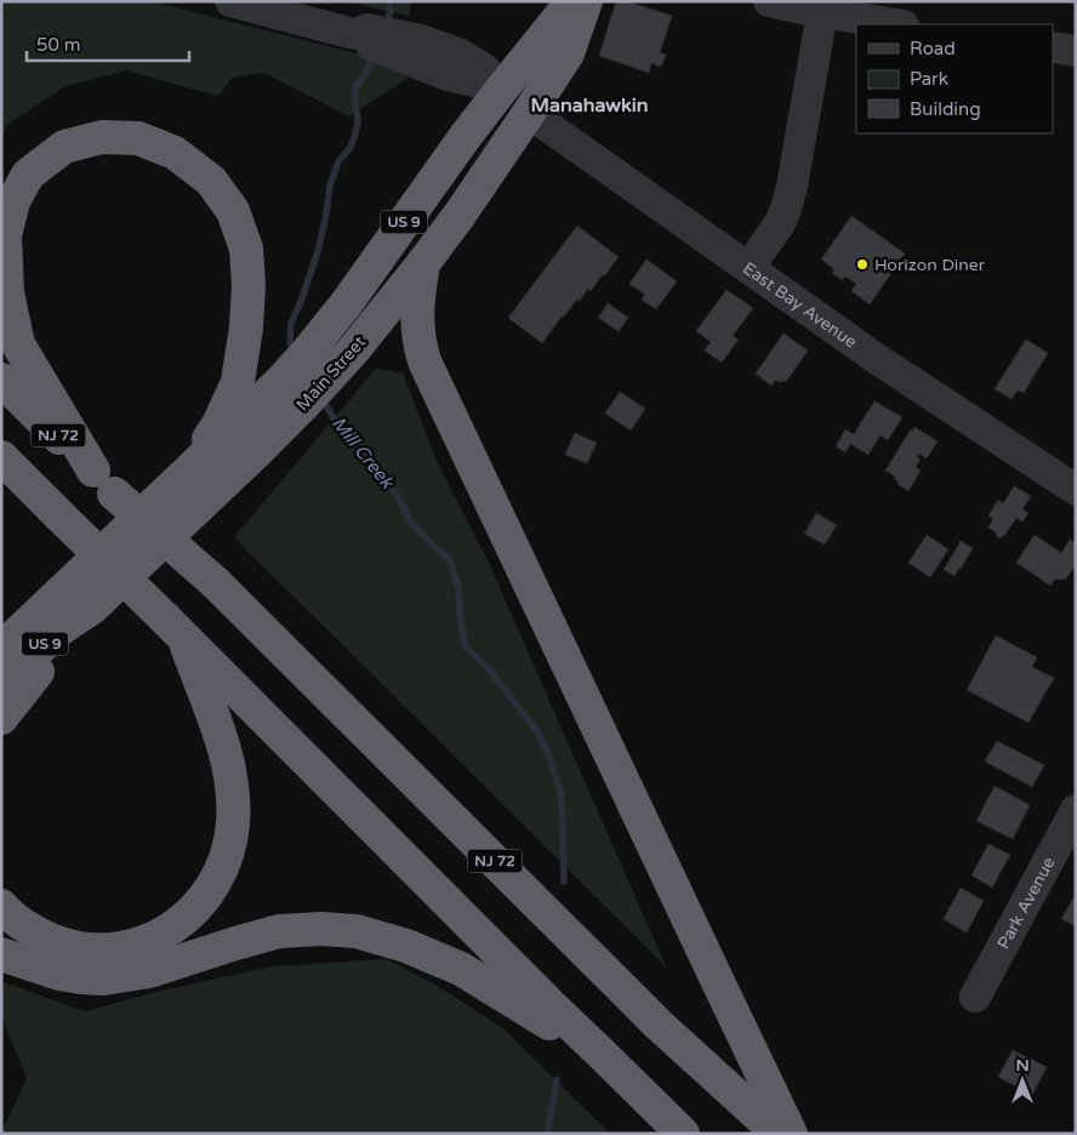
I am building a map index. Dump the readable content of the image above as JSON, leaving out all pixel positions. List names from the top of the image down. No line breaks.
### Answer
{"streets":{"highway":["US 9","Main Street","NJ 72"],"street":["East Bay Avenue","Park Avenue"]},"crossings":[["East Bay Avenue","Main Street"]],"districts":["Manahawkin"],"water":["Mill Creek"],"places":["Horizon Diner"],"legend":["Road","Park","Building"],"scale_bar":"50 m","north":"top"}
